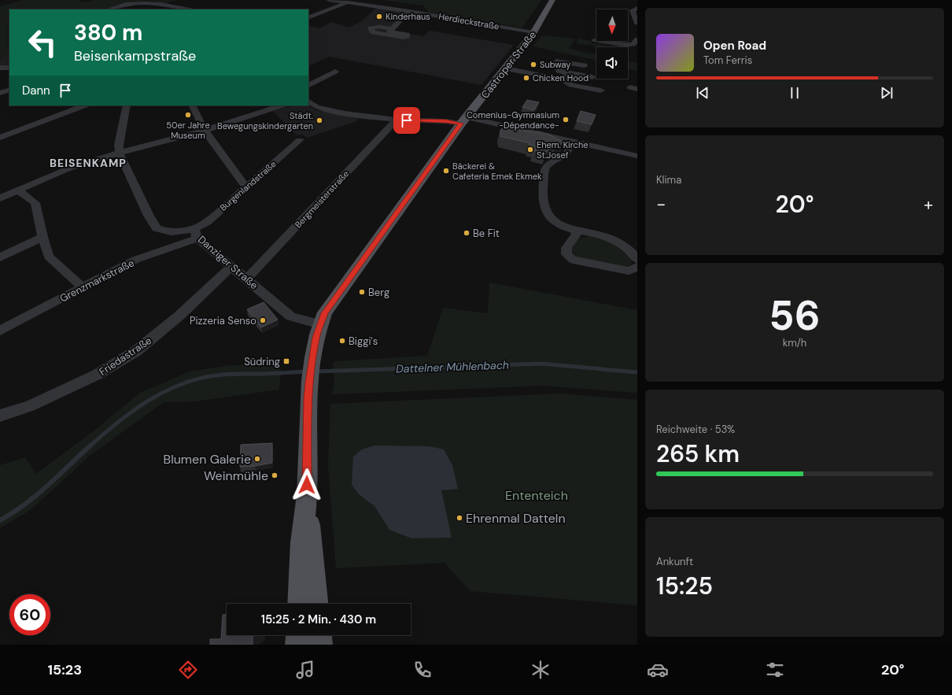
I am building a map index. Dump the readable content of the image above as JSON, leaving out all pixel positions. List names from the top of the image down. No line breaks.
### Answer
{"streets":{"main road":["Castroper Straße"],"street":["Herdieckstraße","Burgenlandstraße","Bergmeisterstraße","Danziger Straße","Grenzmarkstraße","Friedastraße"]},"crossings":[["Herdieckstraße","Castroper Straße"],["Castroper Straße","Danziger Straße"],["Burgenlandstraße","Danziger Straße"],["Burgenlandstraße","Grenzmarkstraße"],["Bergmeisterstraße","Danziger Straße"],["Danziger Straße","Grenzmarkstraße"],["Danziger Straße","Friedastraße"]],"districts":["BEISENKAMP"],"water":["Dattelner Mühlenbach"],"parks":["Ententeich"],"places":{"other":["Kinderhaus","Subway","Chicken Hood","50er Jahre Museum","Comenius-Gymnasium -Dépendance-","Städt. Bewegungskindergarten","Ehem. Kirche St.Josef","Bäckerei & Cafeteria Emek Ekmek","Be Fit","Berg","Pizzeria Senso","Biggi's","Blumen Galerie","Weinmühle","Ehrenmal Datteln"],"transit":["Südring"]},"north":"bottom","page":{"turn":["380 m","Beisenkampstraße"],"song":["Open Road","Tom Ferris"],"then":"Dann","tile":["Klima",["56","km/h"],["Reichweite · 53%","265 km"],["Ankunft","15:25"]],"heat":["−","20°","+"],"limit":"60","trip":"15:25 · 2 Min. · 430 m","tabs":["15:23","20°"]}}
